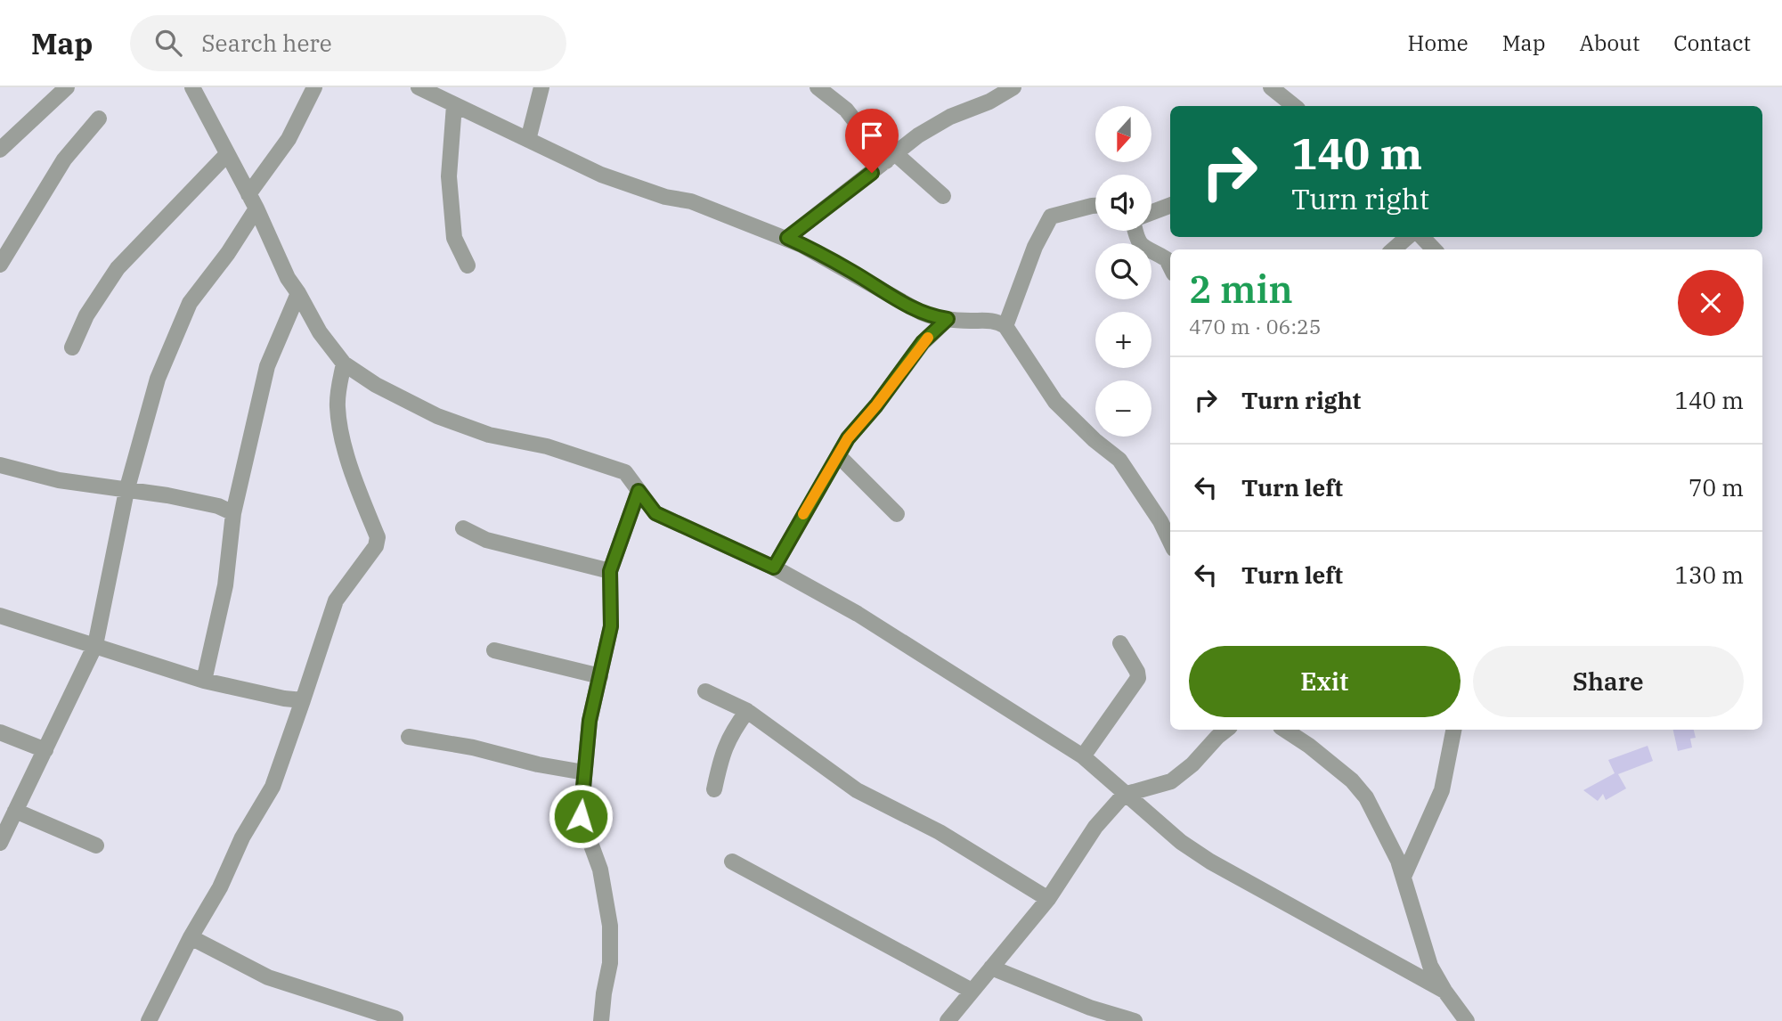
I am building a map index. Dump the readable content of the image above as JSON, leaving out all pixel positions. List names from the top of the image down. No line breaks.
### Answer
{"north":"bottom","page":{"header":"Map","search":"Search here","nav":["Home","Map","About","Contact"],"map_buttons":["+","−"],"turn":["140 m","Turn right"],"heading":["2 min","470 m · 06:25"],"list":[{"name":"Turn right","value":"140 m"},{"name":"Turn left","value":"70 m"},{"name":"Turn left","value":"130 m"}],"buttons":["Exit","Share"]}}
